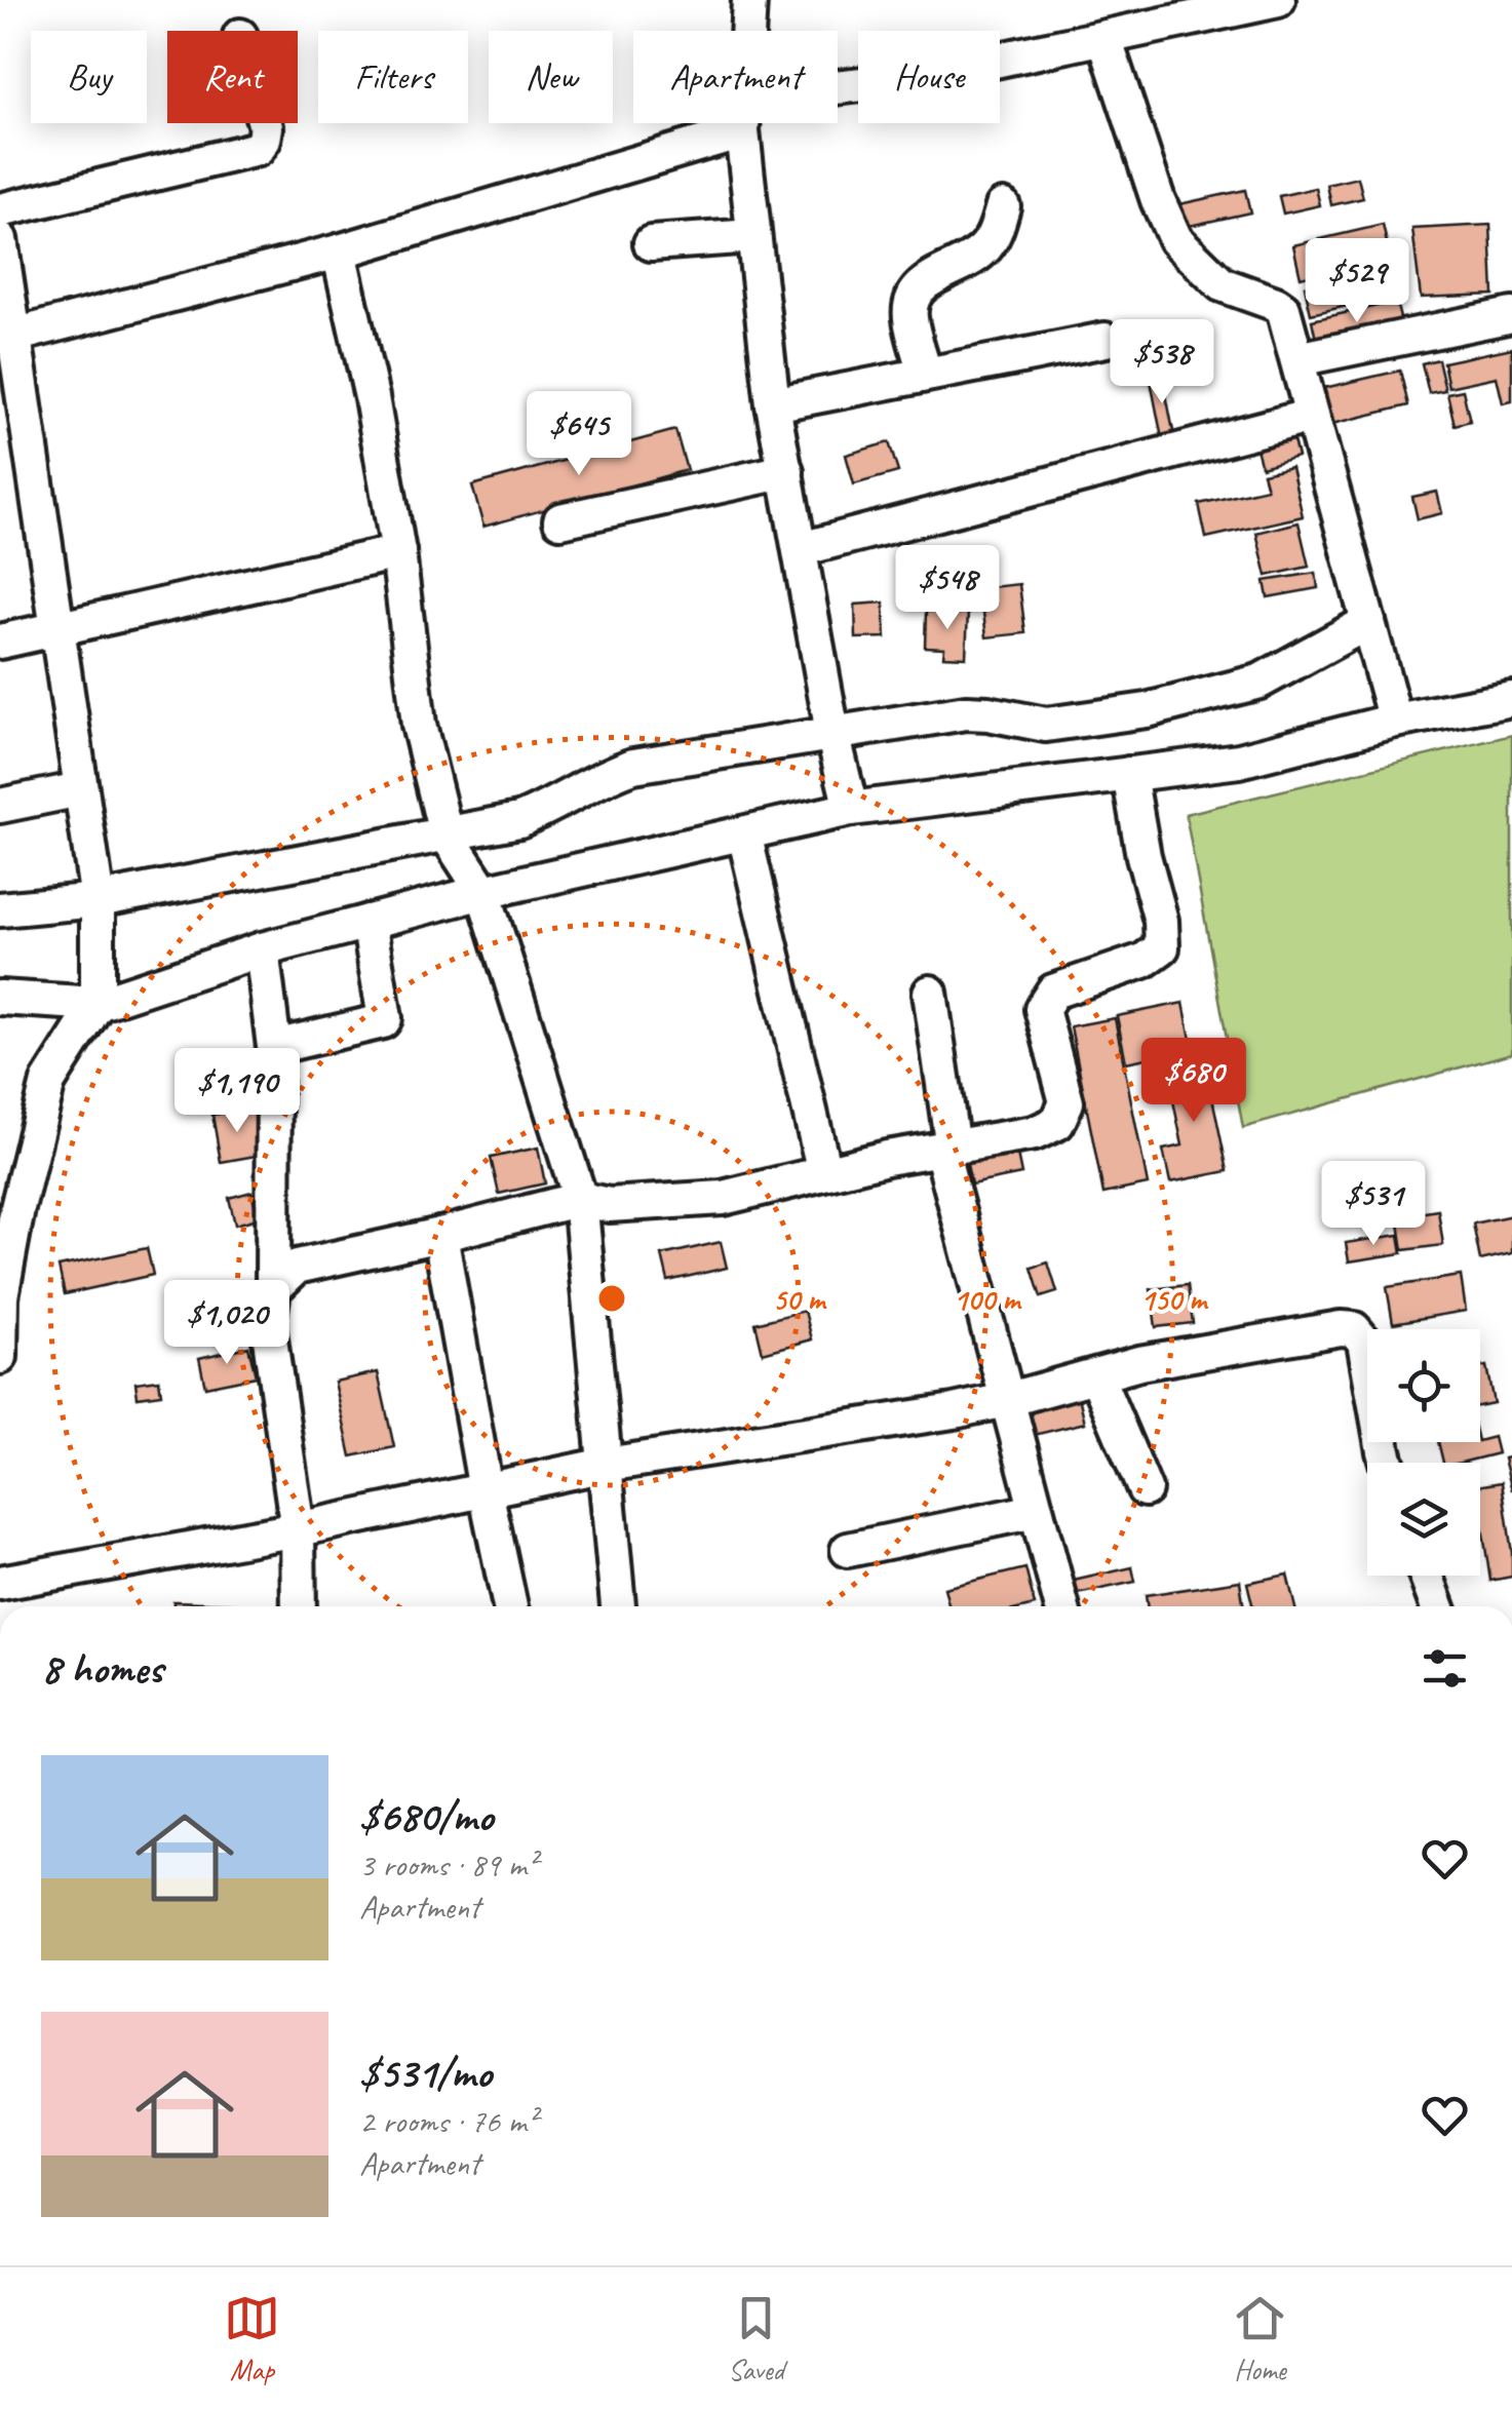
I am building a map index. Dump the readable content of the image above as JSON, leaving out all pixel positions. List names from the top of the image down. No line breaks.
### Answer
{"page":{"chip":["Buy","Rent","Filters","New","Apartment","House"],"price":["$529","$538","$645","$548","$680","$1,190","$531","$1,020"],"heading":"8 homes","list":[{"name":"$680/mo","note":"3 rooms · 89 m² · Apartment"},{"name":"$531/mo","note":"2 rooms · 76 m² · Apartment"}],"tabs":["Map","Saved","Home"]},"rings":["50 m","100 m","150 m"]}
